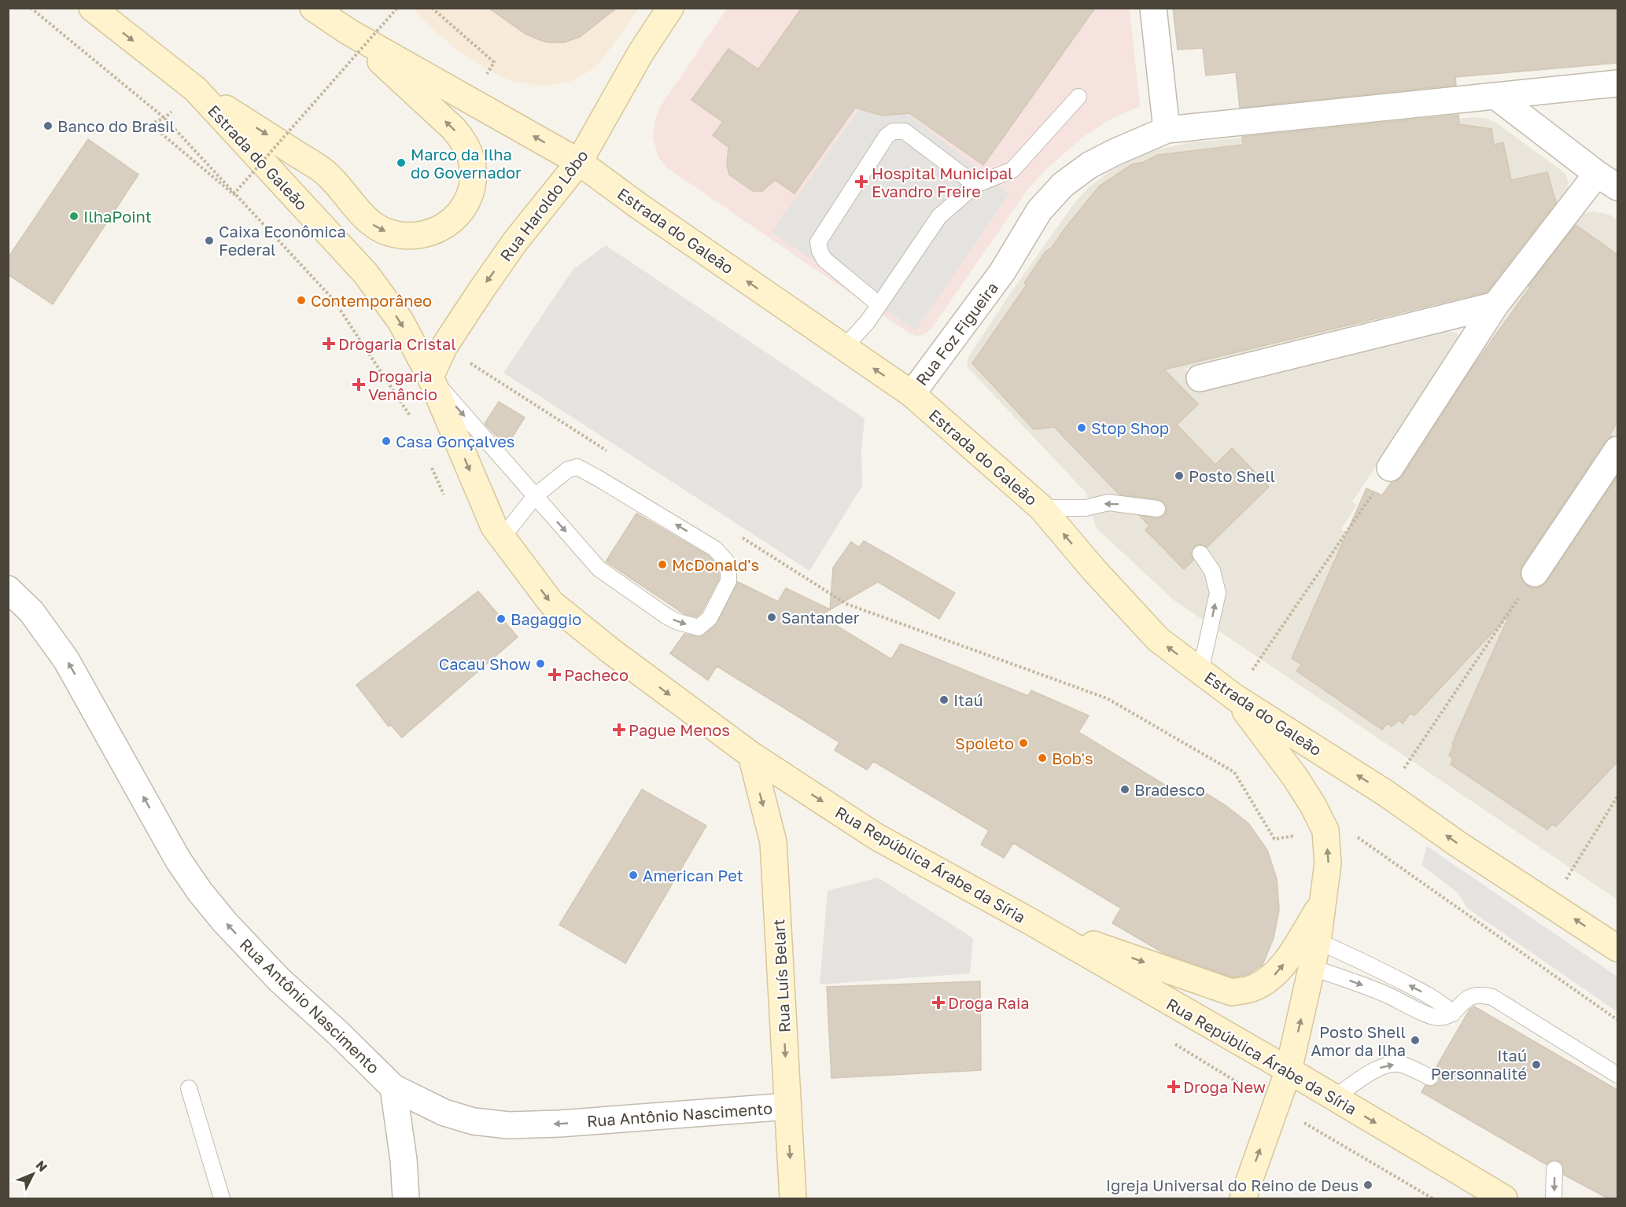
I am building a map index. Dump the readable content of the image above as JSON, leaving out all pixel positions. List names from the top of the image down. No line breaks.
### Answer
{"streets":{"main road":["Estrada do Galeão","Rua Haroldo Lôbo","Rua República Árabe da Síria","Rua Luís Belart"],"street":["Rua Foz Figueira","Rua Antônio Nascimento"]},"crossings":[["Estrada do Galeão","Rua Haroldo Lôbo"],["Estrada do Galeão","Rua Foz Figueira"],["Estrada do Galeão","Rua República Árabe da Síria"],["Rua Haroldo Lôbo","Rua República Árabe da Síria"],["Rua República Árabe da Síria","Rua Luís Belart"],["Rua Luís Belart","Rua Antônio Nascimento"]],"one_way":["Rua Haroldo Lôbo","Rua República Árabe da Síria","Rua Luís Belart","Rua Antônio Nascimento"],"places":{"other":["Banco do Brasil","Marco da Ilha do Governador","IlhaPoint","Caixa Econômica Federal","Contemporâneo","Stop Shop","Casa Gonçalves","Posto Shell","McDonald's","Santander","Bagaggio","Cacau Show","Itaú","Spoleto","Bob's","Bradesco","American Pet","Posto Shell Amor da Ilha","Itaú Personnalité","Igreja Universal do Reino de Deus"],"health":["Hospital Municipal Evandro Freire","Drogaria Cristal","Drogaria Venâncio","Pacheco","Pague Menos","Droga Raia","Droga New"]},"north":"top right"}
